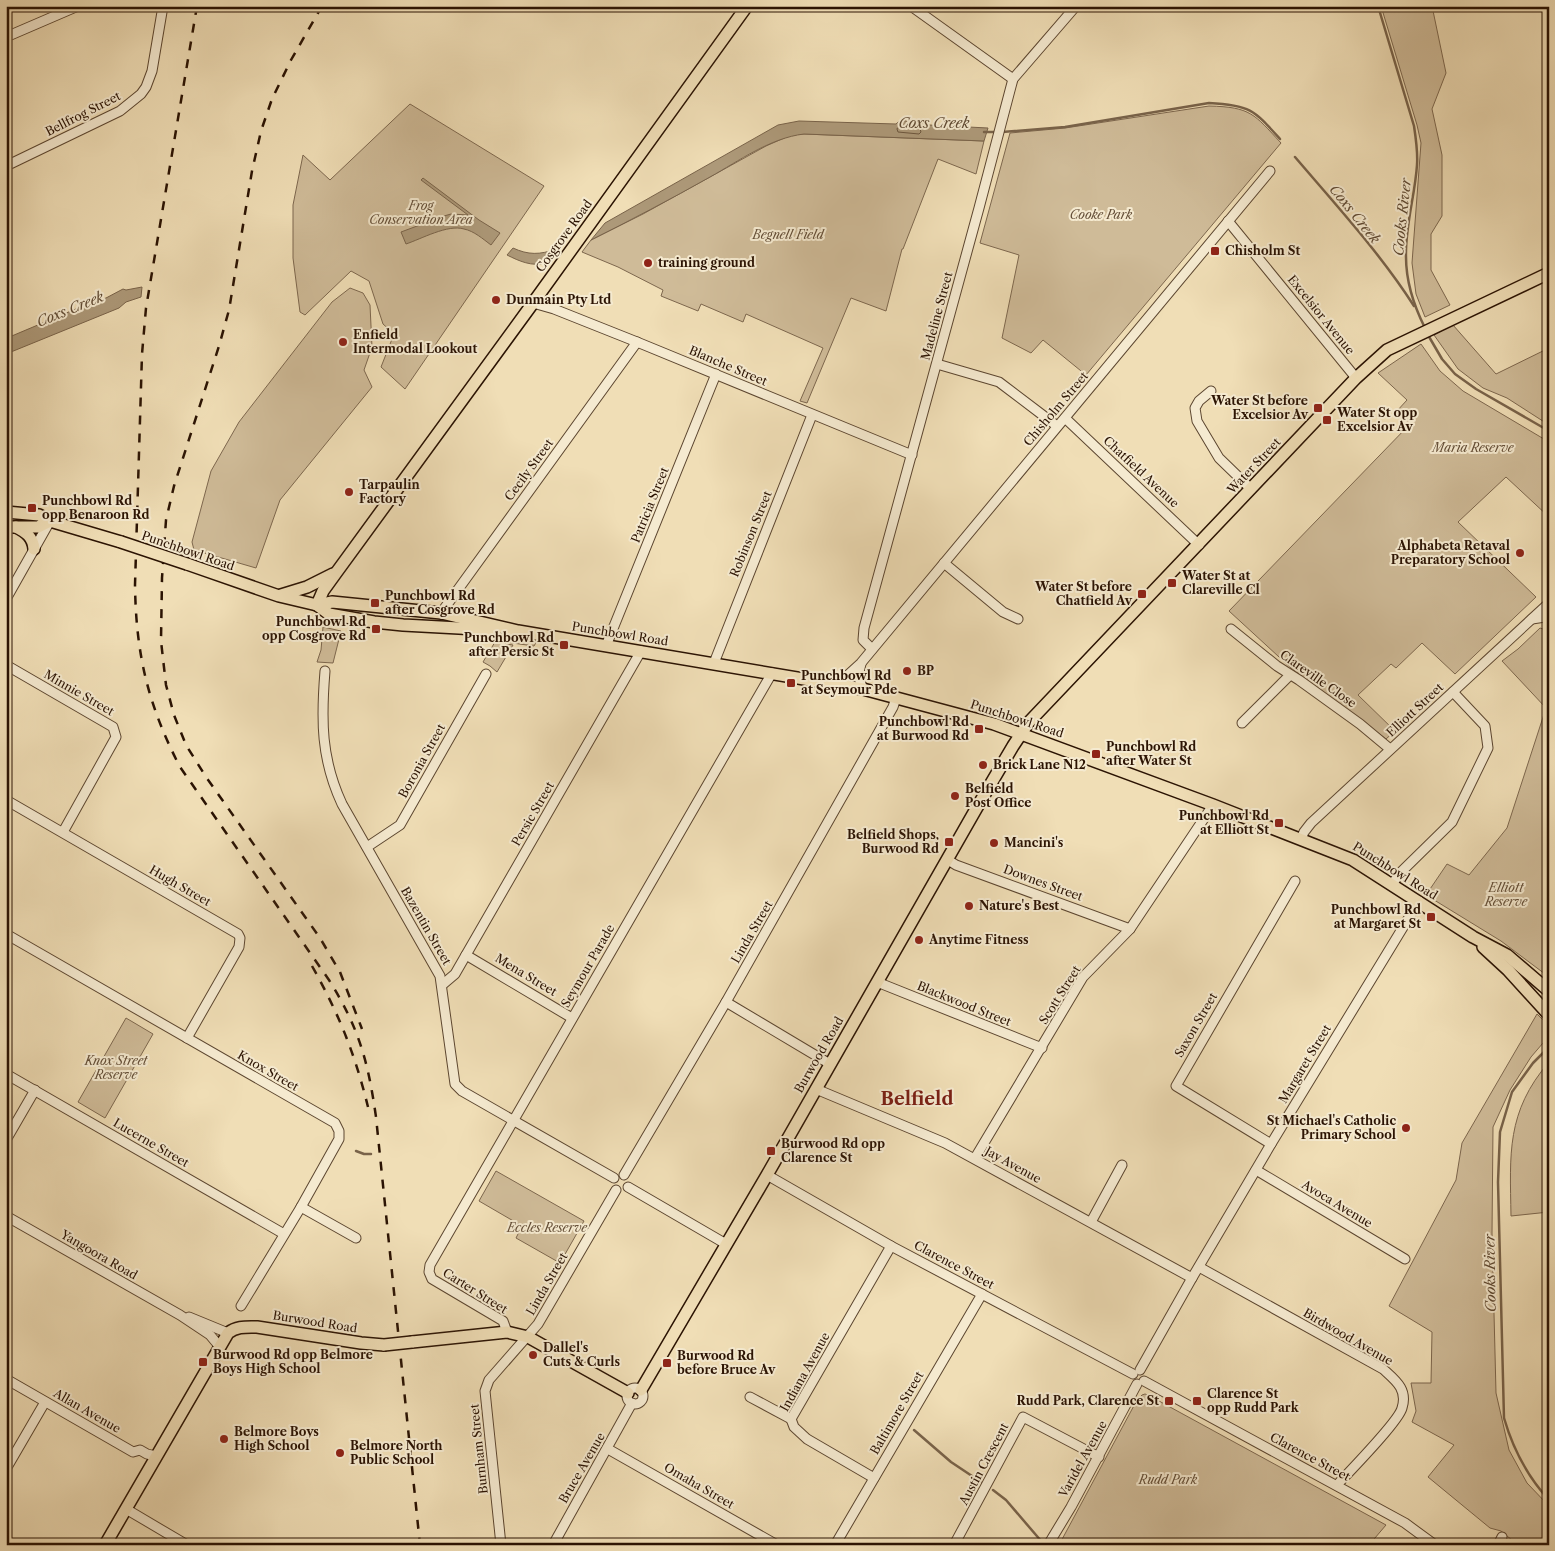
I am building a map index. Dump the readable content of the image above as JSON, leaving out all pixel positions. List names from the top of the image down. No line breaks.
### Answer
{"streets":{"main road":["Cosgrove Road","Water Street","Punchbowl Road","Burwood Road"],"street":["Bellfrog Street","Excelsior Avenue","Madeline Street","Blanche Street","Chisholm Street","Cecily Street","Chatfield Avenue","Patricia Street","Robinson Street","Clareville Close","Minnie Street","Elliott Street","Boronia Street","Persic Street","Downes Street","Hugh Street","Bazentin Street","Linda Street","Seymour Parade","Mena Street","Scott Street","Blackwood Street","Saxon Street","Margaret Street","Knox Street","Lucerne Street","Jay Avenue","Avoca Avenue","Yangoora Road","Clarence Street","Carter Street","Birdwood Avenue","Indiana Avenue","Allan Avenue","Baltimore Street","Burnham Street","Varidel Avenue","Austin Crescent","Bruce Avenue","Omaha Street"]},"crossings":[["Cosgrove Road","Blanche Street"],["Cosgrove Road","Punchbowl Road"],["Excelsior Avenue","Chisholm Street"],["Excelsior Avenue","Water Street"],["Madeline Street","Blanche Street"],["Madeline Street","Chisholm Street"],["Blanche Street","Cecily Street"],["Blanche Street","Patricia Street"],["Blanche Street","Robinson Street"],["Chisholm Street","Chatfield Avenue"],["Chisholm Street","Punchbowl Road"],["Water Street","Chatfield Avenue"],["Water Street","Punchbowl Road"],["Water Street","Burwood Road"],["Cecily Street","Punchbowl Road"],["Patricia Street","Punchbowl Road"],["Robinson Street","Punchbowl Road"],["Punchbowl Road","Elliott Street"],["Punchbowl Road","Persic Street"],["Punchbowl Road","Linda Street"],["Punchbowl Road","Seymour Parade"],["Punchbowl Road","Scott Street"],["Punchbowl Road","Burwood Road"],["Punchbowl Road","Margaret Street"],["Clareville Close","Elliott Street"],["Minnie Street","Hugh Street"],["Boronia Street","Bazentin Street"],["Persic Street","Bazentin Street"],["Persic Street","Mena Street"],["Downes Street","Scott Street"],["Downes Street","Burwood Road"],["Hugh Street","Knox Street"],["Bazentin Street","Linda Street"],["Bazentin Street","Seymour Parade"],["Linda Street","Burwood Road"],["Linda Street","Burnham Street"],["Seymour Parade","Mena Street"],["Seymour Parade","Carter Street"],["Scott Street","Blackwood Street"],["Scott Street","Jay Avenue"],["Blackwood Street","Burwood Road"],["Saxon Street","Margaret Street"],["Burwood Road","Jay Avenue"],["Burwood Road","Yangoora Road"],["Burwood Road","Clarence Street"],["Burwood Road","Carter Street"],["Burwood Road","Burnham Street"],["Burwood Road","Bruce Avenue"],["Margaret Street","Jay Avenue"],["Margaret Street","Avoca Avenue"],["Margaret Street","Clarence Street"],["Margaret Street","Birdwood Avenue"],["Knox Street","Lucerne Street"],["Clarence Street","Birdwood Avenue"],["Clarence Street","Indiana Avenue"],["Clarence Street","Baltimore Street"],["Clarence Street","Varidel Avenue"],["Indiana Avenue","Baltimore Street"],["Varidel Avenue","Austin Crescent"],["Bruce Avenue","Omaha Street"]],"districts":["Belfield"],"water":["Coxs Creek","Cooks River"],"parks":["Frog Conservation Area","Cooke Park","Begnell Field","Maria Reserve","Elliott Reserve","Knox Street Reserve","Eccles Reserve","Rudd Park"],"places":{"transit":["Chisholm St","Water St before Excelsior Av","Water St opp Excelsior Av","Punchbowl Rd opp Benaroon Rd","Water St at Clareville Cl","Water St before Chatfield Av","Punchbowl Rd after Cosgrove Rd","Punchbowl Rd opp Cosgrove Rd","Punchbowl Rd after Persic St","Punchbowl Rd at Seymour Pde","Punchbowl Rd at Burwood Rd","Punchbowl Rd after Water St","Punchbowl Rd at Elliott St","Belfield Shops, Burwood Rd","Punchbowl Rd at Margaret St","Burwood Rd opp Clarence St","Burwood Rd opp Belmore Boys High School","Burwood Rd before Bruce Av","Rudd Park, Clarence St","Clarence St opp Rudd Park"],"other":["training ground","Dunmain Pty Ltd","Enfield Intermodal Lookout","Tarpaulin Factory","Alphabeta Retaval Preparatory School","BP","Brick Lane N12","Belfield Post Office","Mancini's","Nature's Best","Anytime Fitness","St Michael's Catholic Primary School","Dallel's Cuts & Curls","Belmore Boys High School","Belmore North Public School"]}}
